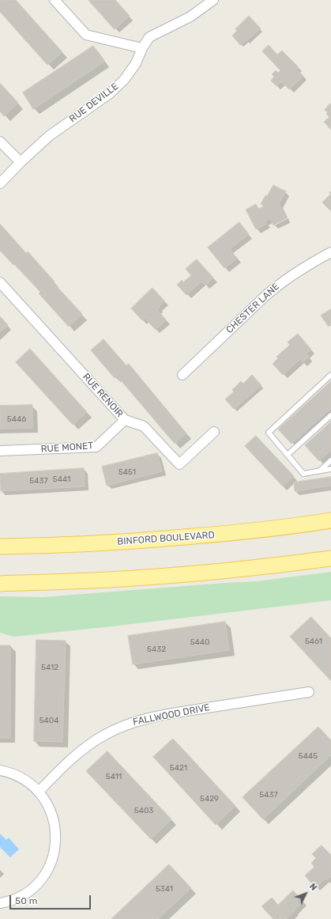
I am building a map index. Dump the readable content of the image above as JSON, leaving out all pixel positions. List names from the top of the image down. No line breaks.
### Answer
{"streets":{"main road":["BINFORD BOULEVARD"],"street":["RUE DEVILLE","CHESTER LANE","RUE RENOIR","RUE MONET","FALLWOOD DRIVE"]},"crossings":[["RUE RENOIR","RUE MONET"]],"house_numbers":["5446","5451","5441","5437","5461","5440","5432","5412","5404","5445","5421","5411","5437","5429","5403","5341"],"scale_bar":"50 m","north":"top right"}
